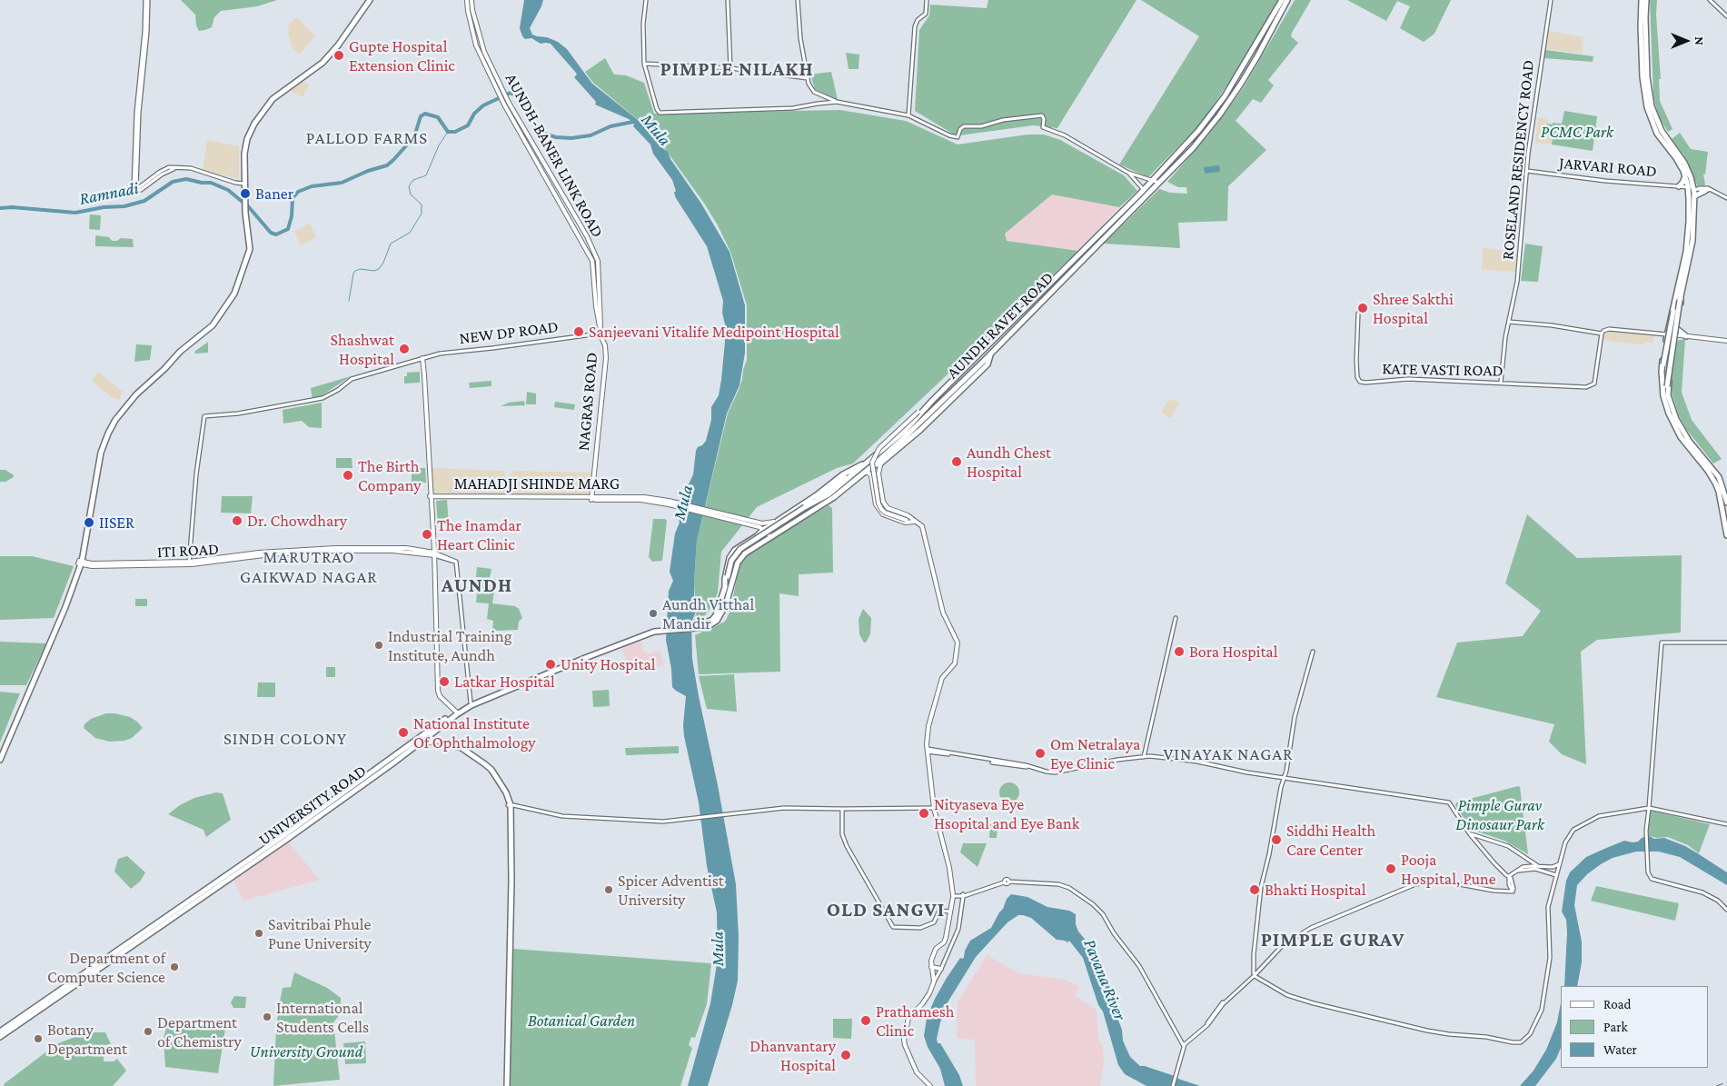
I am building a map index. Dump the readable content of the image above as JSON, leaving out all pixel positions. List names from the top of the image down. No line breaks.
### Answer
{"streets":{"main road":["AUNDH-BANER LINK ROAD","AUNDH RAVET ROAD","NAGRAS ROAD","MAHADJI SHINDE MARG","ITI ROAD","UNIVERSITY ROAD"],"street":["ROSELAND RESIDENCY ROAD","JARVARI ROAD","NEW DP ROAD","KATE VASTI ROAD"]},"crossings":[["AUNDH-BANER LINK ROAD","NEW DP ROAD"],["AUNDH-BANER LINK ROAD","NAGRAS ROAD"],["ROSELAND RESIDENCY ROAD","JARVARI ROAD"],["ROSELAND RESIDENCY ROAD","KATE VASTI ROAD"],["AUNDH RAVET ROAD","UNIVERSITY ROAD"],["NEW DP ROAD","NAGRAS ROAD"],["NEW DP ROAD","ITI ROAD"],["NAGRAS ROAD","MAHADJI SHINDE MARG"]],"districts":["PIMPLE NILAKH","PALLOD FARMS","MARUTRAO GAIKWAD NAGAR","AUNDH","SINDH COLONY","VINAYAK NAGAR","OLD SANGVI","PIMPLE GURAV"],"water":["Mula","Ramnadi","Pavana River"],"parks":["PCMC Park","Pimple Gurav Dinosaur Park","Botanical Garden","University Ground"],"places":["Gupte Hospital Extension Clinic","Baner","Shree Sakthi Hospital","Sanjeevani Vitalife Medipoint Hospital","Shashwat Hospital","Aundh Chest Hospital","The Birth Company","Dr. Chowdhary","IISER","The Inamdar Heart Clinic","Aundh Vitthal Mandir","Industrial Training Institute, Aundh","Bora Hospital","Unity Hospital","Latkar Hospital","National Institute Of Ophthalmology","Om Netralaya Eye Clinic","Nityaseva Eye Hsopital and Eye Bank","Siddhi Health Care Center","Pooja Hospital, Pune","Spicer Adventist University","Bhakti Hospital","Savitribai Phule Pune University","Department of Computer Science","International Students Cells","Prathamesh Clinic","Department of Chemistry","Botany Department","Dhanvantary Hospital"],"legend":["Road","Park","Water"],"north":"right"}
